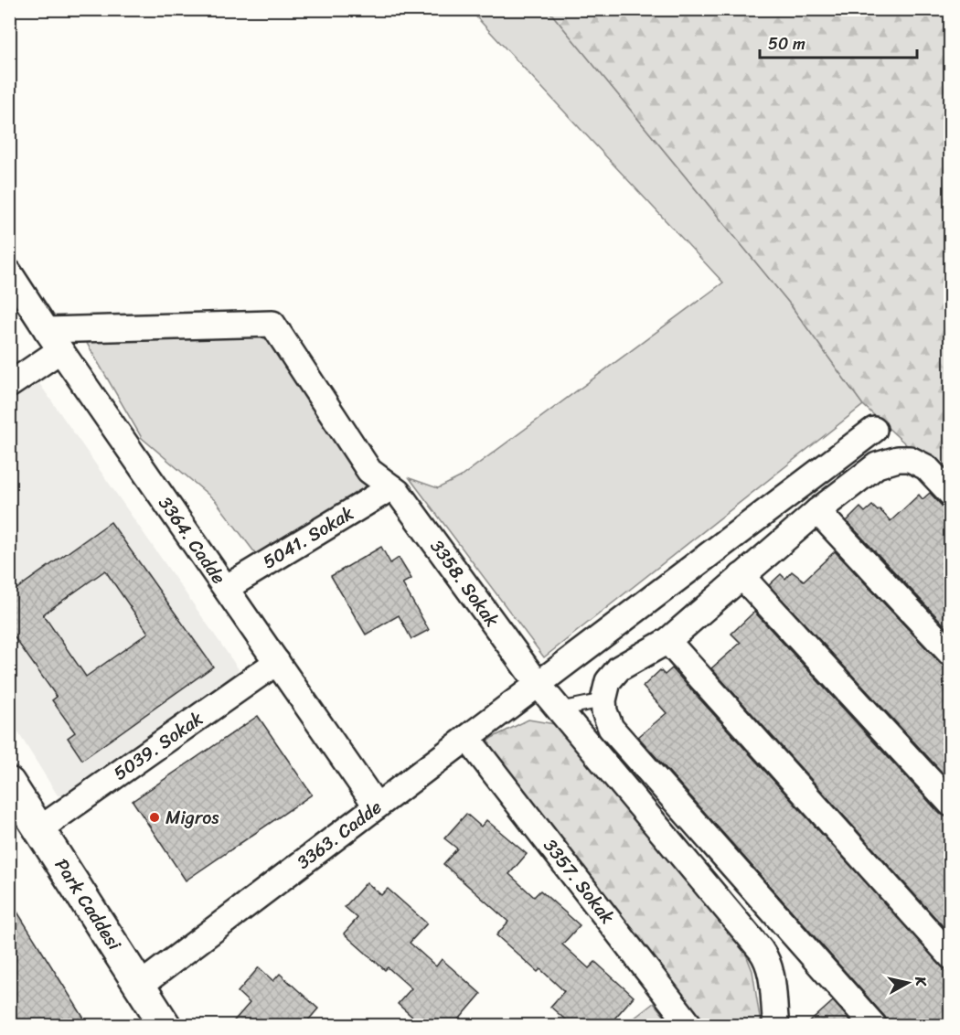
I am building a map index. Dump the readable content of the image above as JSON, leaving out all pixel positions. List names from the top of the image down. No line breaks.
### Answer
{"streets":{"street":["5041. Sokak","3364. Cadde","3358. Sokak","5039. Sokak","3363. Cadde","3357. Sokak","Park Caddesi"]},"crossings":[["5041. Sokak","3364. Cadde"],["5041. Sokak","3358. Sokak"],["3364. Cadde","3358. Sokak"],["3364. Cadde","5039. Sokak"],["3364. Cadde","3363. Cadde"],["3358. Sokak","3363. Cadde"],["5039. Sokak","Park Caddesi"],["3363. Cadde","3357. Sokak"],["3363. Cadde","Park Caddesi"]],"places":["Migros"],"scale_bar":"50 m","north":"right"}
